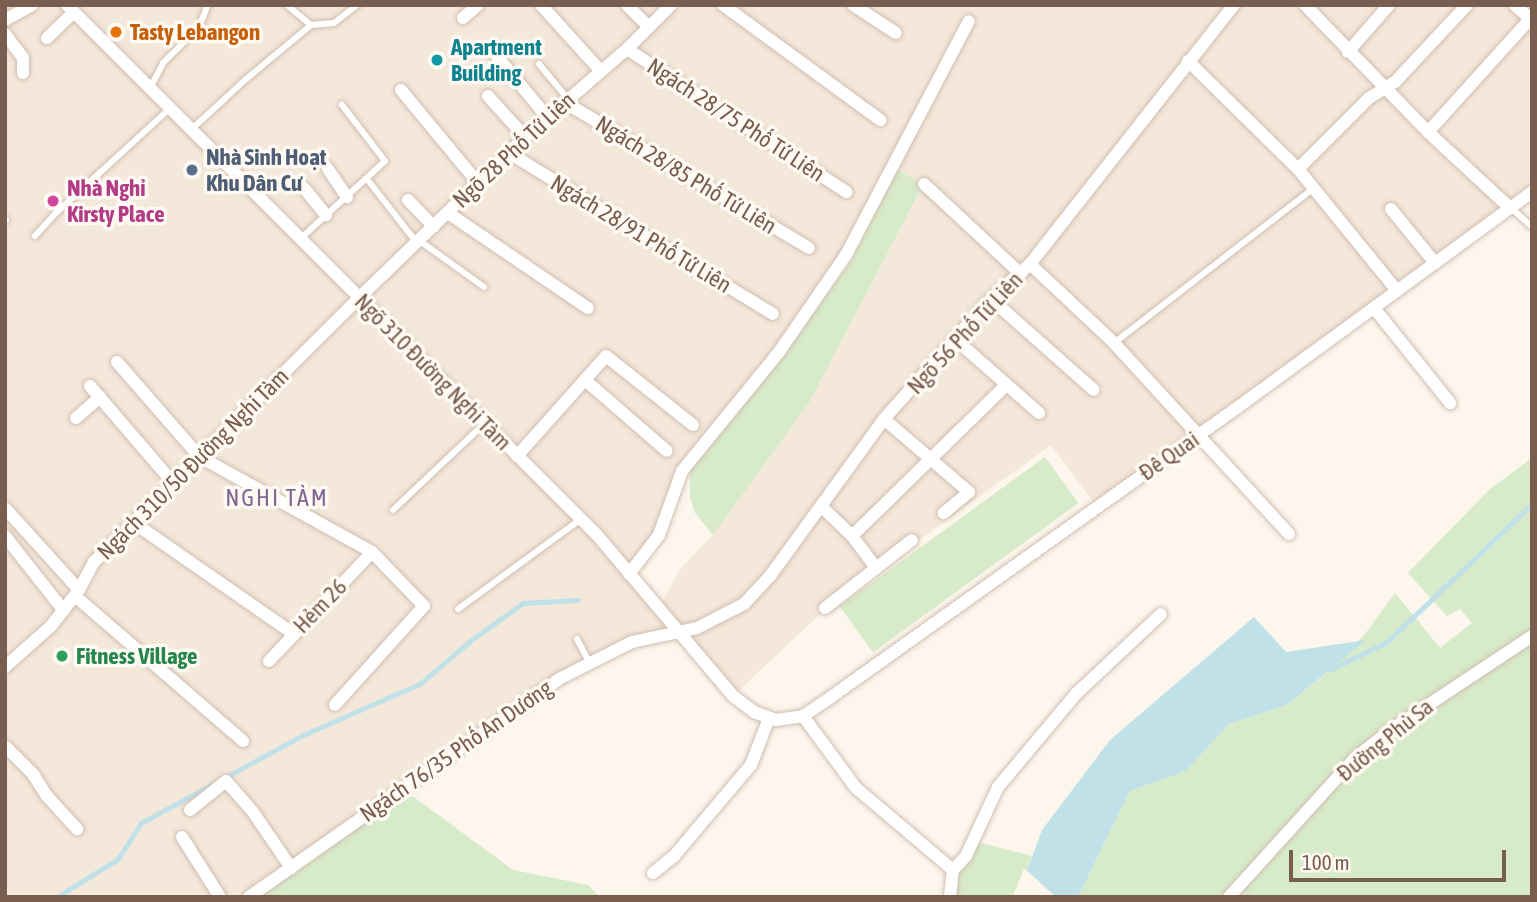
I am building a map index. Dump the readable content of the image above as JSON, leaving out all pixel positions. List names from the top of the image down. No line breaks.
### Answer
{"streets":{"street":["Ngách 28/75 Phố Tứ Liên","Ngõ 28 Phố Tứ Liên","Ngách 28/85 Phố Tứ Liên","Ngách 28/91 Phố Tứ Liên","Ngõ 56 Phố Tứ Liên","Ngõ 310 Đường Nghi Tàm","Đê Quai","Ngách 310/50 Đường Nghi Tàm","Hẻm 26","Đường Phù Sa","Ngách 76/35 Phố An Dương"]},"crossings":[["Ngách 28/75 Phố Tứ Liên","Ngõ 28 Phố Tứ Liên"],["Ngõ 28 Phố Tứ Liên","Ngách 28/85 Phố Tứ Liên"],["Ngõ 28 Phố Tứ Liên","Ngách 28/91 Phố Tứ Liên"],["Ngõ 28 Phố Tứ Liên","Ngõ 310 Đường Nghi Tàm"],["Ngõ 28 Phố Tứ Liên","Ngách 310/50 Đường Nghi Tàm"],["Ngõ 56 Phố Tứ Liên","Ngõ 310 Đường Nghi Tàm"],["Ngõ 56 Phố Tứ Liên","Ngách 76/35 Phố An Dương"],["Ngõ 310 Đường Nghi Tàm","Ngách 310/50 Đường Nghi Tàm"],["Ngõ 310 Đường Nghi Tàm","Ngách 76/35 Phố An Dương"]],"districts":["NGHI TÀM"],"places":["Tasty Lebangon","Apartment Building","Nhà Sinh Hoạt Khu Dân Cư","Nhà Nghỉ Kirsty Place","Fitness Village"],"scale_bar":"100 m"}
